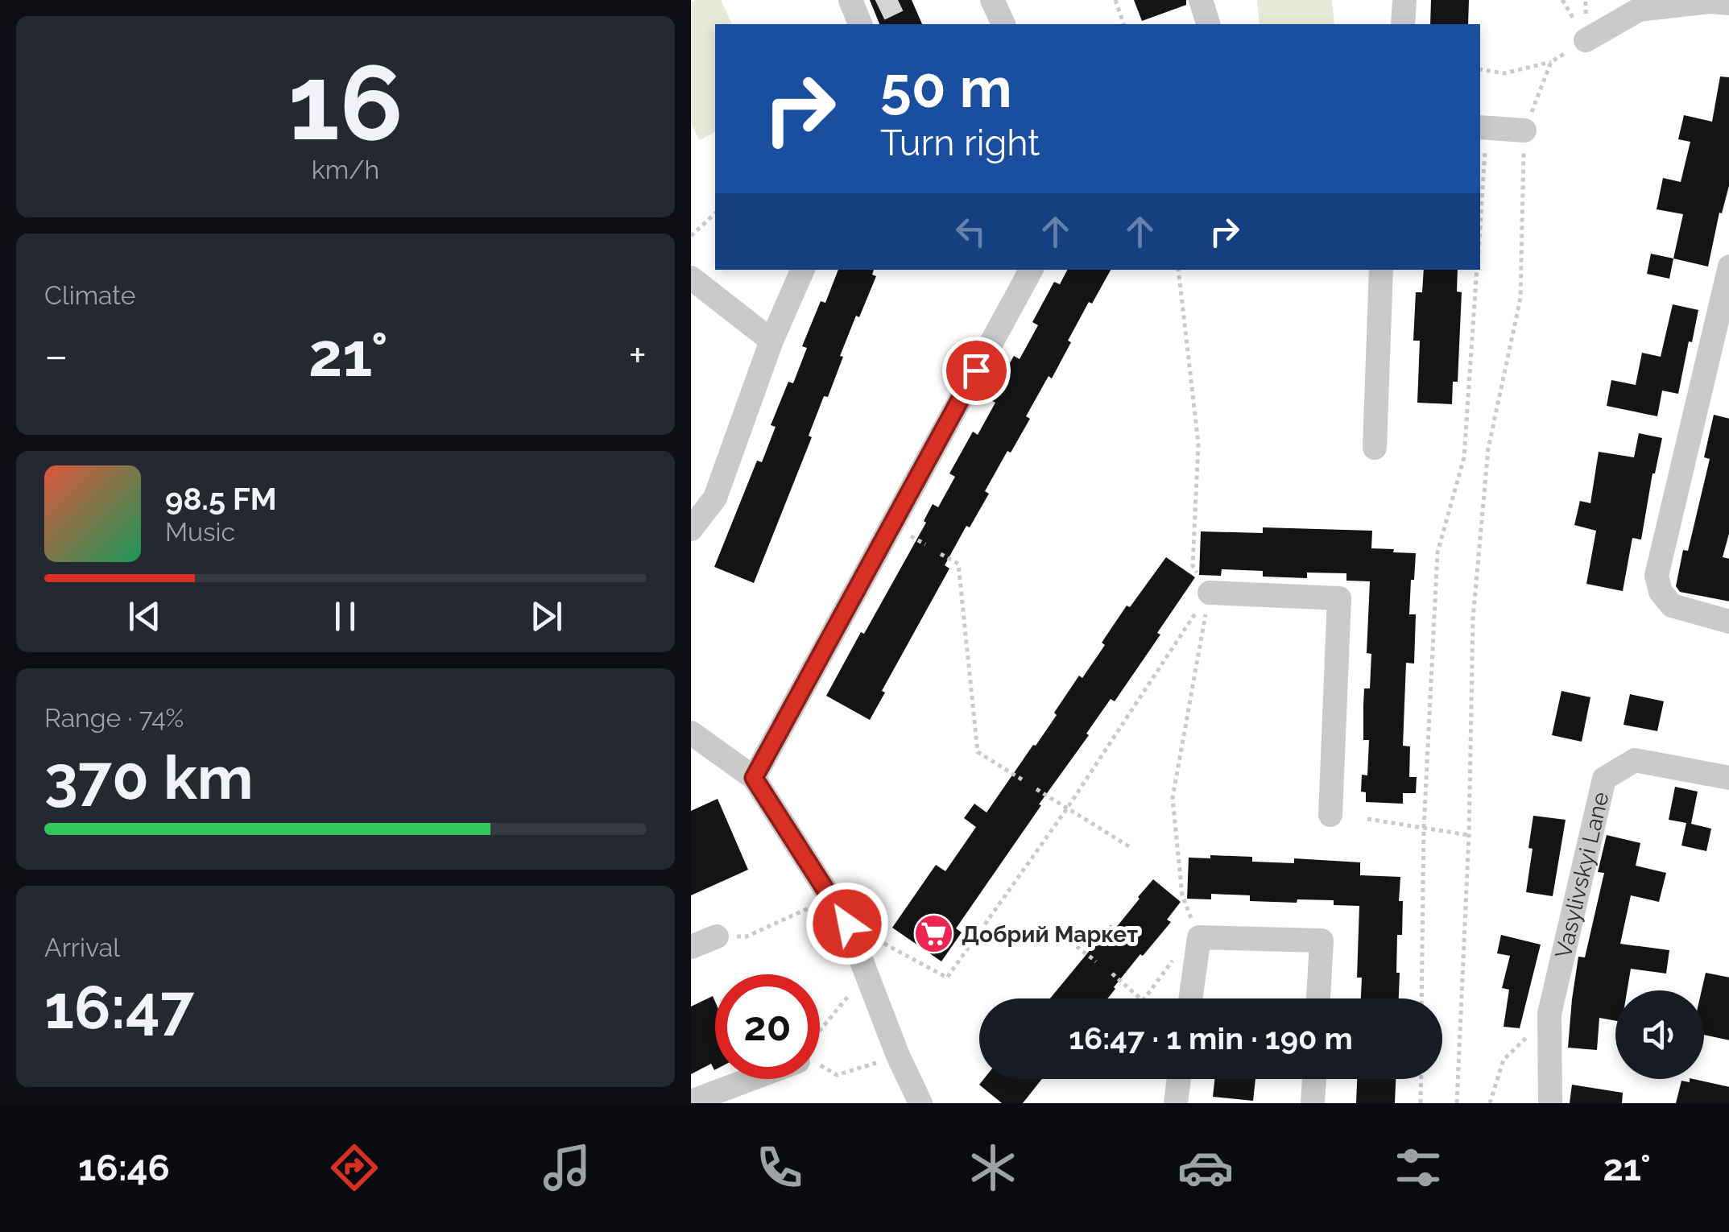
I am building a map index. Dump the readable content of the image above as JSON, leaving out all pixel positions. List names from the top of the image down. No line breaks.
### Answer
{"streets":{"street":["Vasylivskyi Lane"]},"places":{"supermarket":["Добрий Маркет"]},"page":{"tile":[["16","km/h"],"Climate",["Range · 74%","370 km"],["Arrival","16:47"]],"turn":["50 m","Turn right"],"heat":["−","21°","+"],"song":["98.5 FM","Music"],"limit":"20","trip":"16:47 · 1 min · 190 m","tabs":["16:46","21°"]}}
